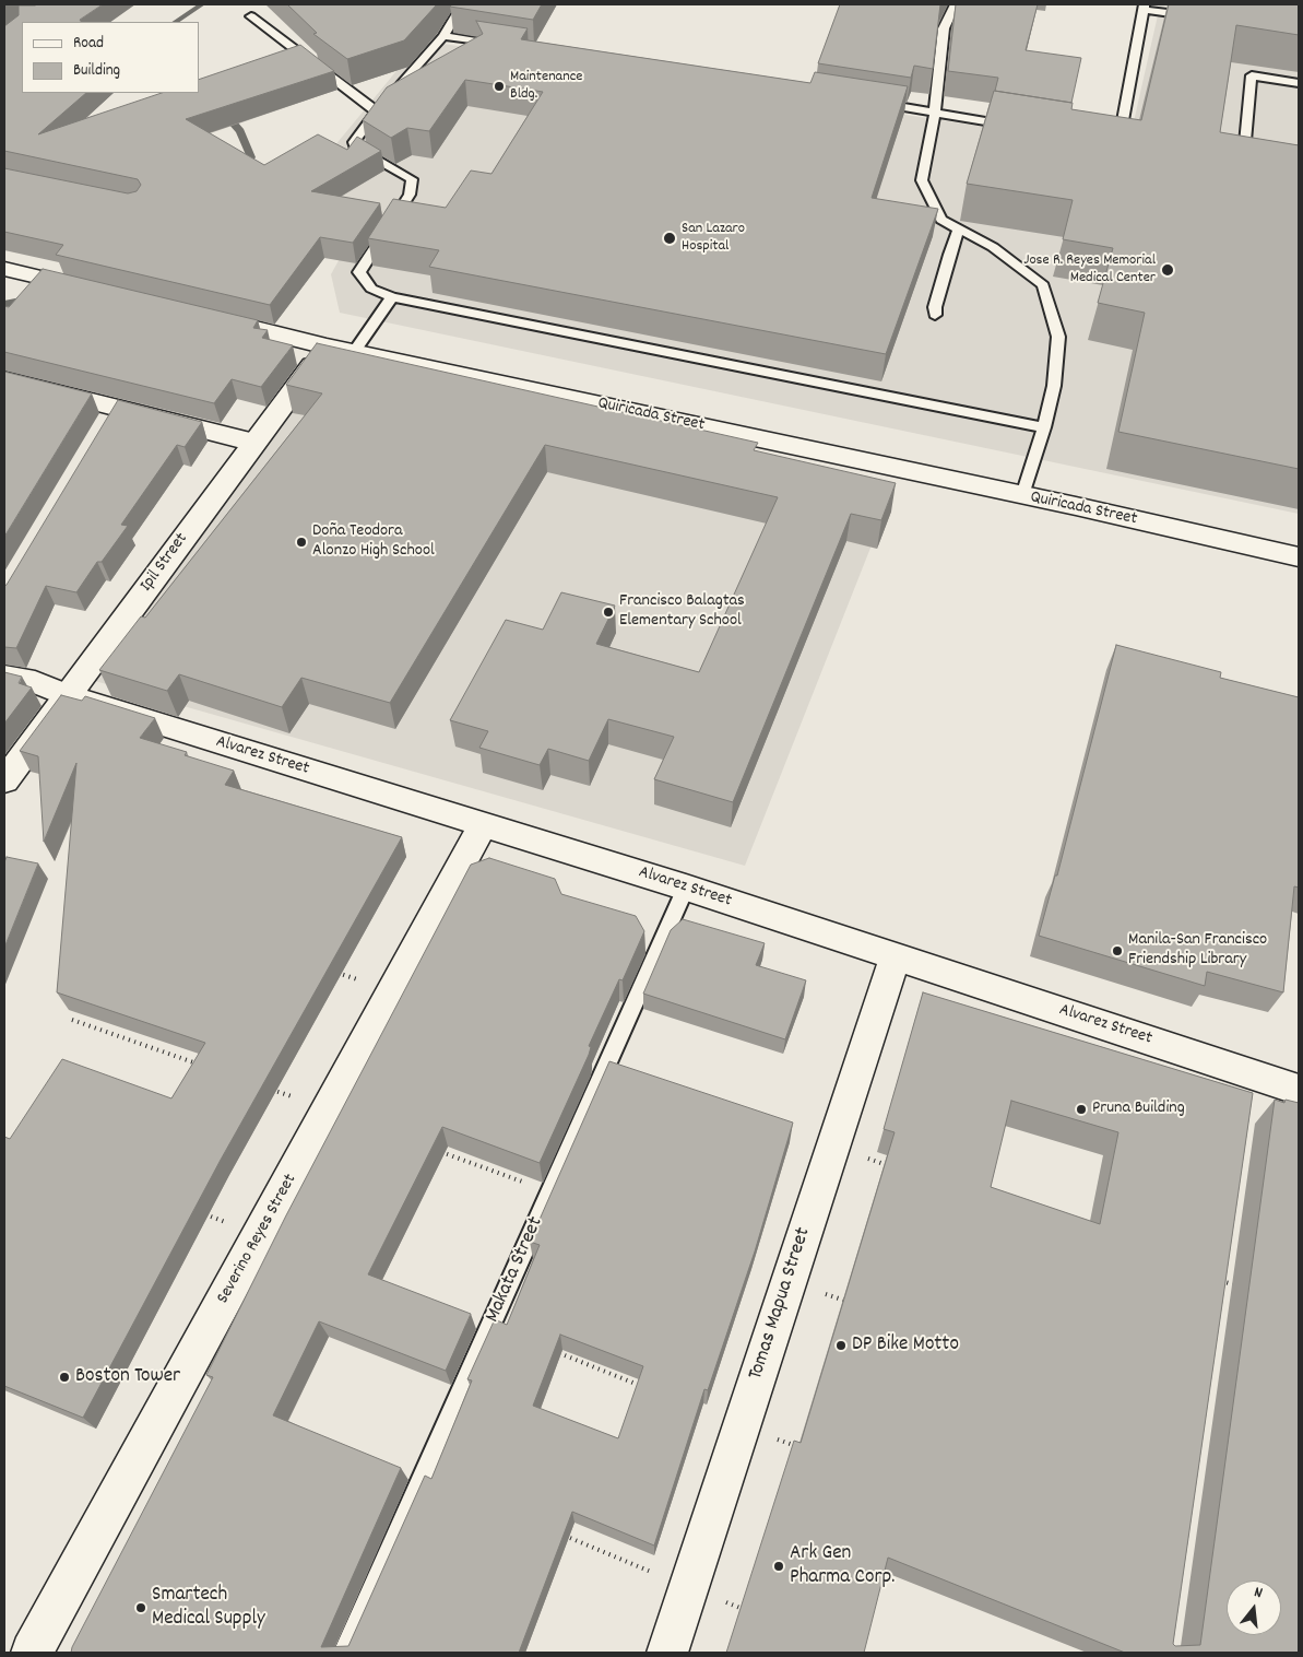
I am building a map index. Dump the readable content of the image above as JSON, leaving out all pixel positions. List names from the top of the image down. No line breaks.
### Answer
{"streets":{"street":["Quiricada Street","Ipil Street","Alvarez Street","Severino Reyes Street","Tomas Mapua Street"],"lane":["Makata Street"]},"crossings":[["Quiricada Street","Ipil Street"],["Ipil Street","Alvarez Street"],["Alvarez Street","Severino Reyes Street"],["Alvarez Street","Makata Street"],["Alvarez Street","Tomas Mapua Street"]],"places":["Maintenance Bldg.","San Lazaro Hospital","Jose R. Reyes Memorial Medical Center","Doña Teodora Alonzo High School","Francisco Balagtas Elementary School","Manila-San Francisco Friendship Library","Pruna Building","DP Bike Motto","Boston Tower","Ark Gen Pharma Corp.","Smartech Medical Supply"],"legend":["Road","Building"],"north":"top"}
